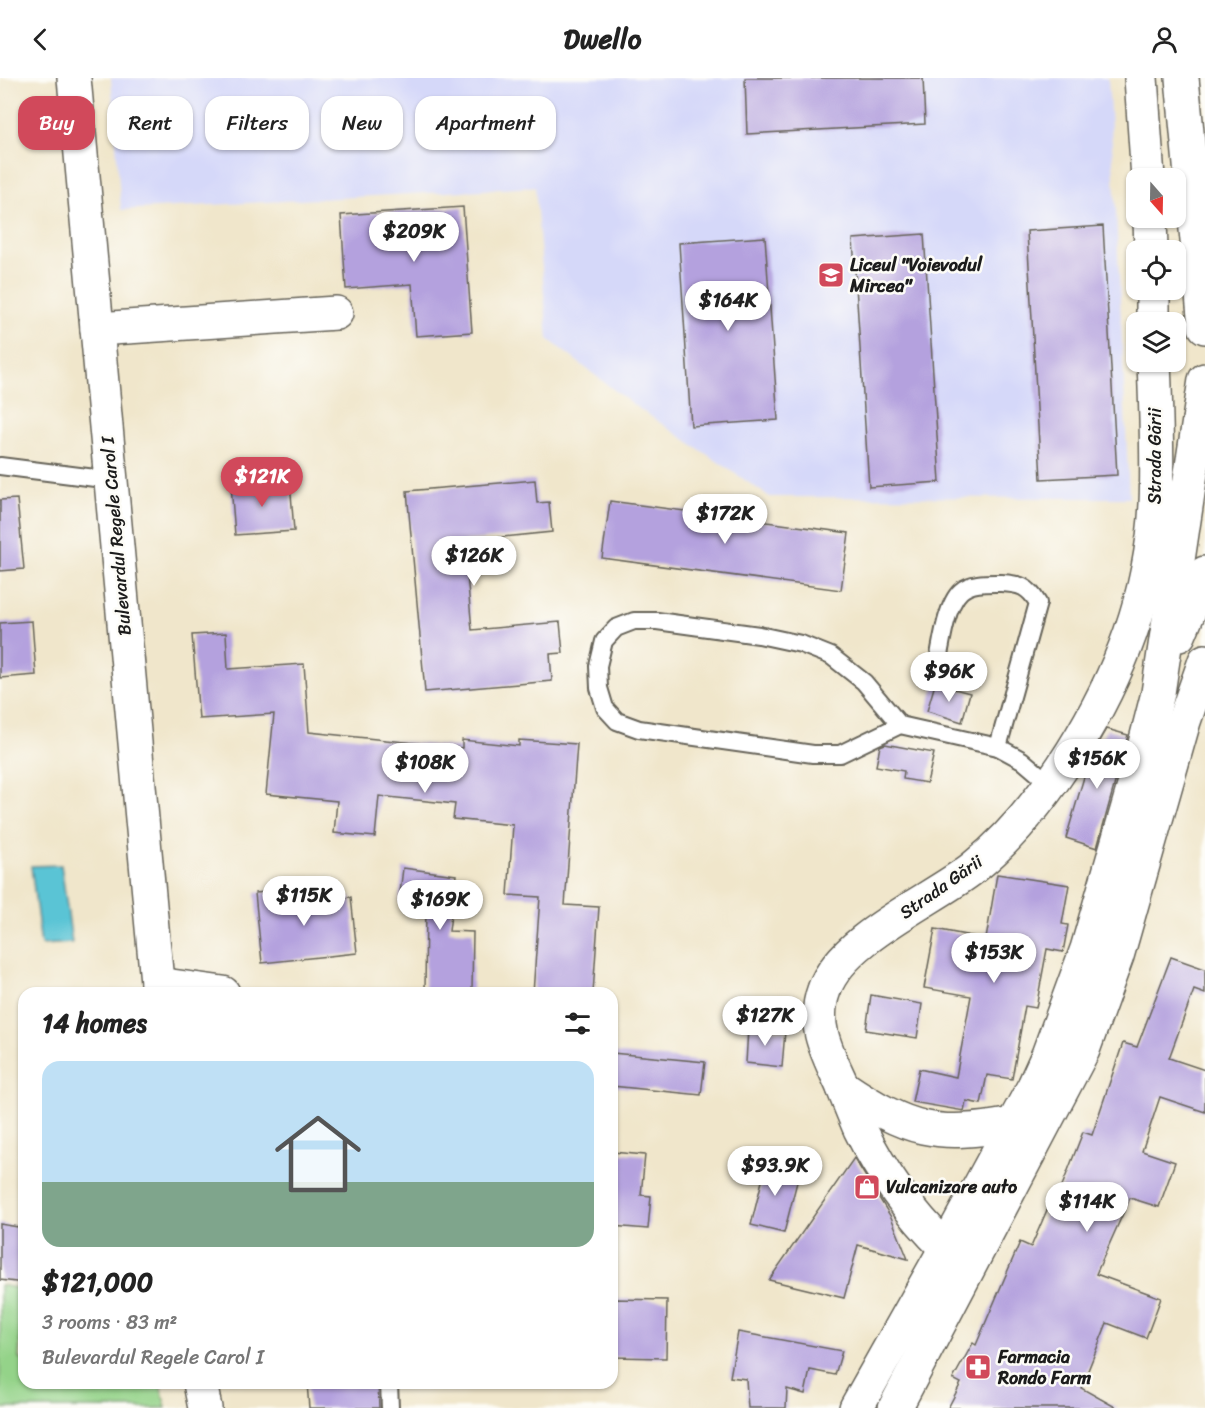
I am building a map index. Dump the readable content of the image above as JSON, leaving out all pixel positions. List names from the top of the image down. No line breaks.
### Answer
{"streets":{"main road":["Strada Gării","Bulevardul Regele Carol I"]},"places":{"school or university":["Liceul \"Voievodul Mircea\""],"shop":["Vulcanizare auto"],"pharmacy":["Farmacia Rondo Farm"]},"north":"bottom","page":{"header":"Dwello","chip":["Buy","Rent","Filters","New","Apartment"],"price":["$209K","$164K","$121K","$172K","$126K","$96K","$156K","$108K","$115K","$169K","$153K","$127K","$93.9K","$114K"],"heading":"14 homes","list":[{"name":"$121,000","note":"3 rooms · 83 m² · Bulevardul Regele Carol I"}]}}
